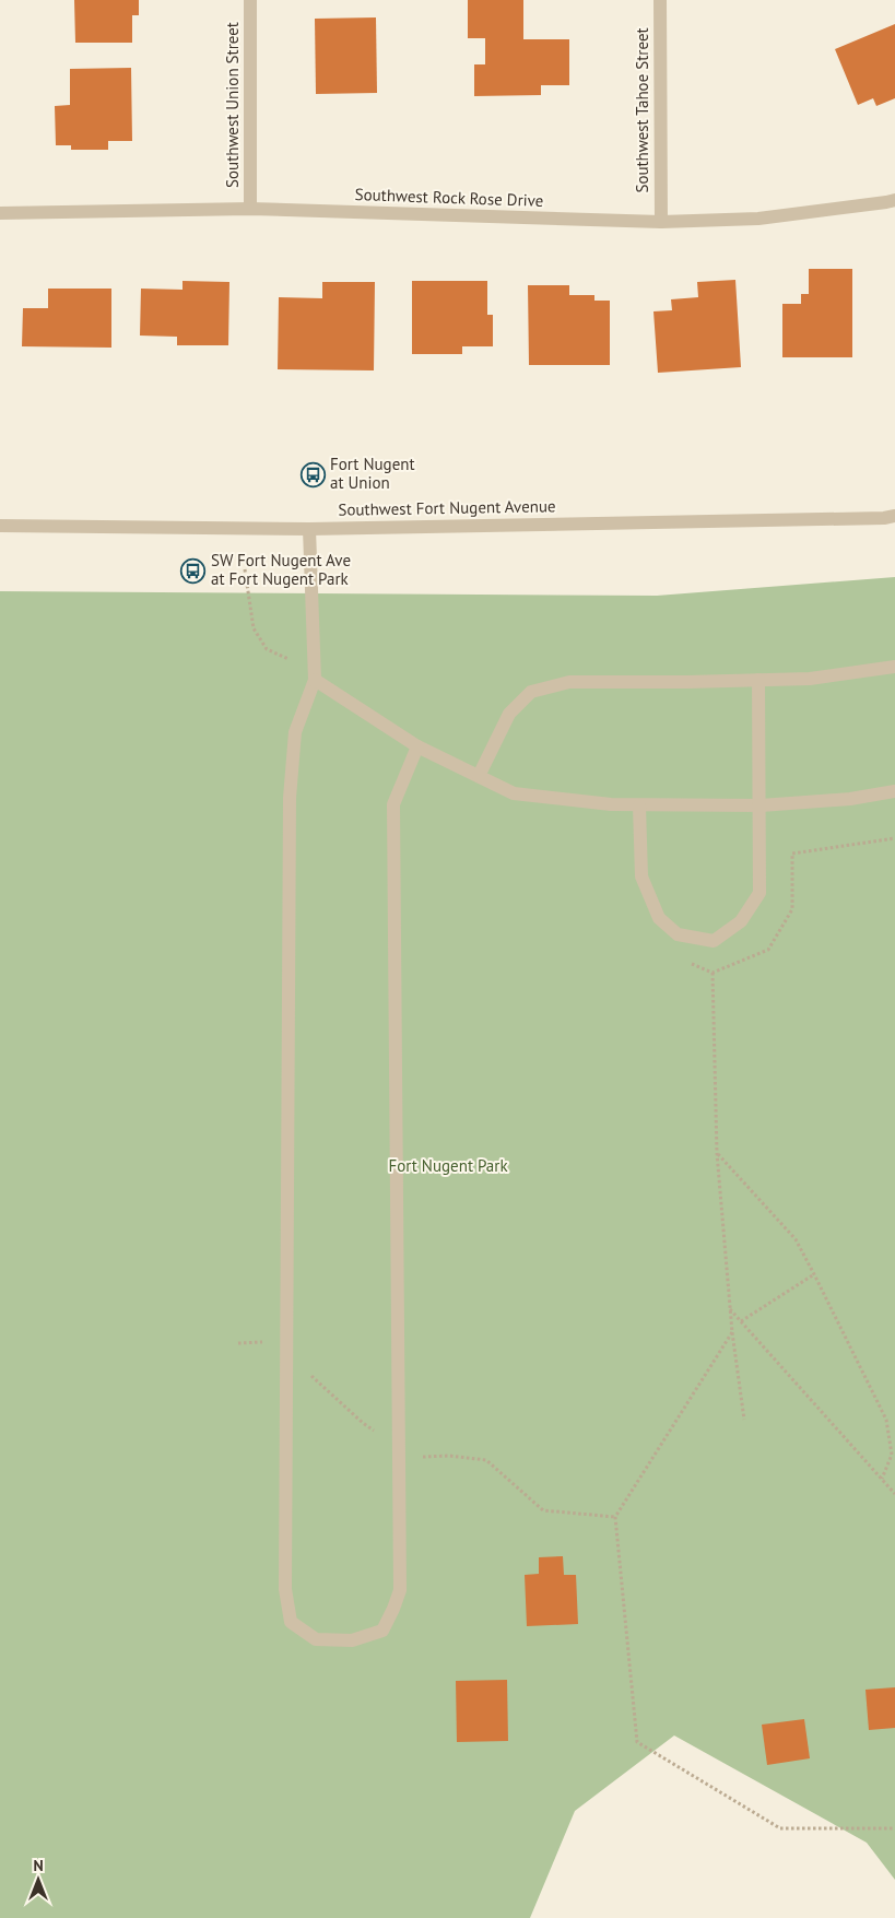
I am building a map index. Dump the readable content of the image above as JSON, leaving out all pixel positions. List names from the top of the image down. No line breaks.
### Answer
{"streets":{"street":["Southwest Union Street","Southwest Tahoe Street","Southwest Rock Rose Drive","Southwest Fort Nugent Avenue"]},"crossings":[["Southwest Union Street","Southwest Rock Rose Drive"],["Southwest Tahoe Street","Southwest Rock Rose Drive"]],"parks":["Fort Nugent Park"],"places":{"bus stop":["Fort Nugent at Union","SW Fort Nugent Ave at Fort Nugent Park"]},"north":"top"}
